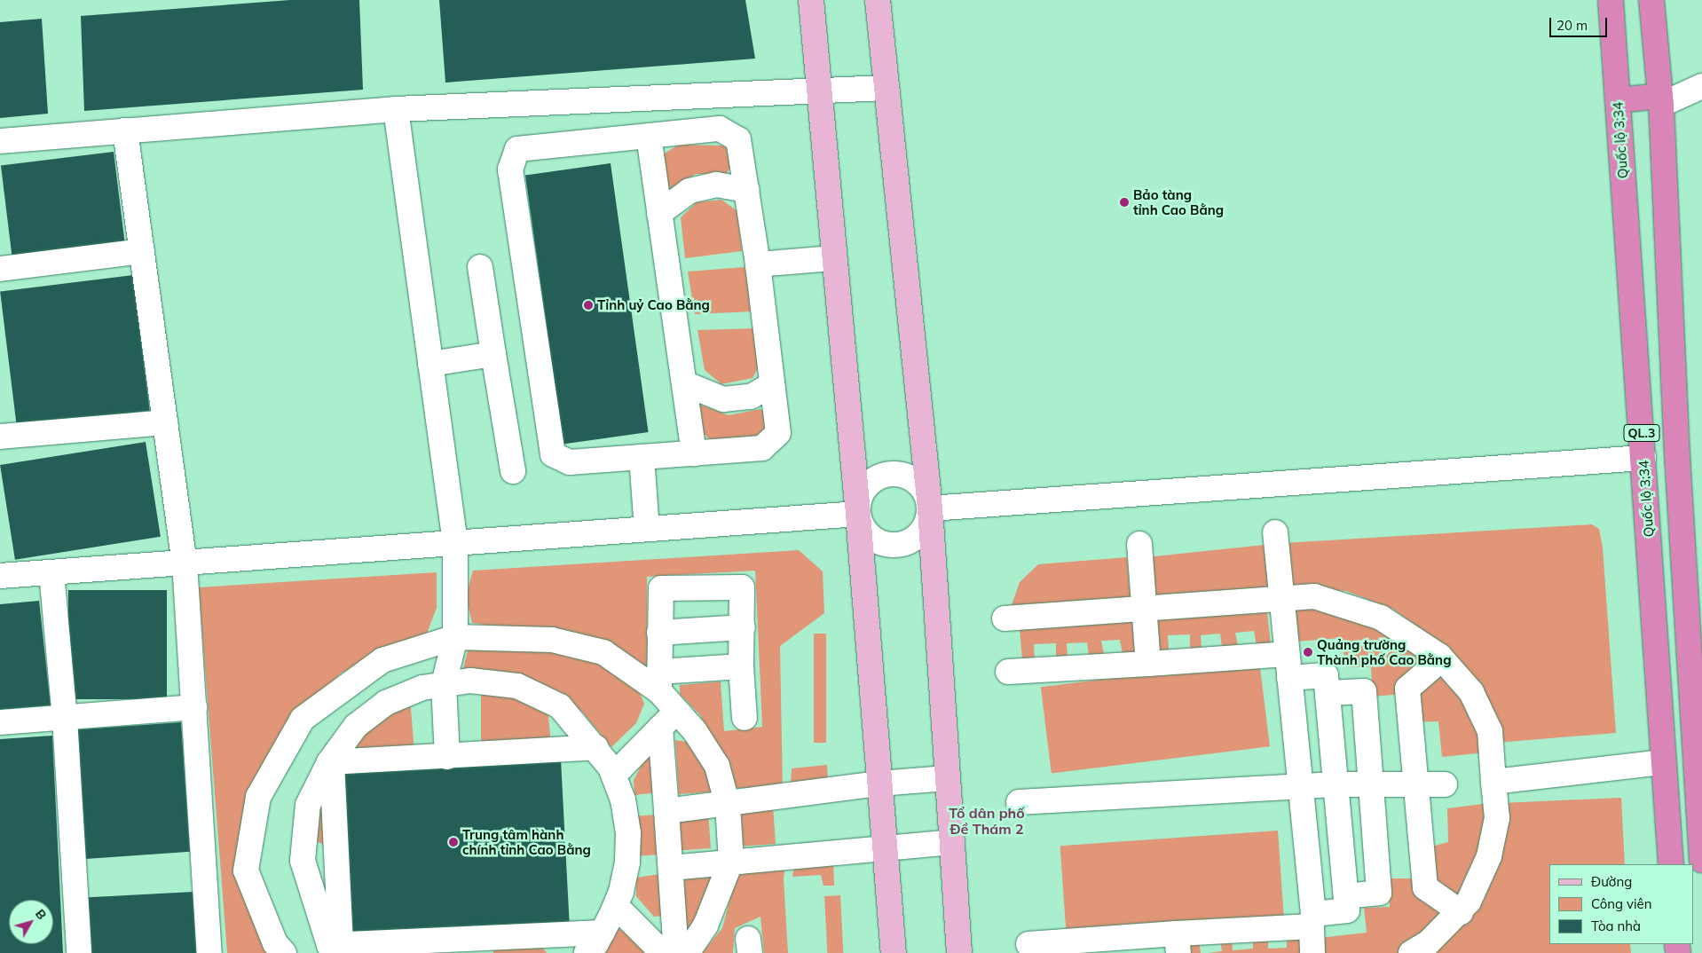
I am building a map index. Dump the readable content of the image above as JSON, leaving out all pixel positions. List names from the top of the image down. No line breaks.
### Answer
{"streets":{"highway":["Quốc lộ 3;34","QL.3"]},"districts":["Tổ dân phố Đề Thám 2"],"places":["Bảo tàng tỉnh Cao Bằng","Tỉnh uỷ Cao Bằng","Quảng trường Thành phố Cao Bằng","Trung tâm hành chính tỉnh Cao Bằng"],"legend":["Đường","Công viên","Tòa nhà"],"scale_bar":"20 m","north":"top right"}
